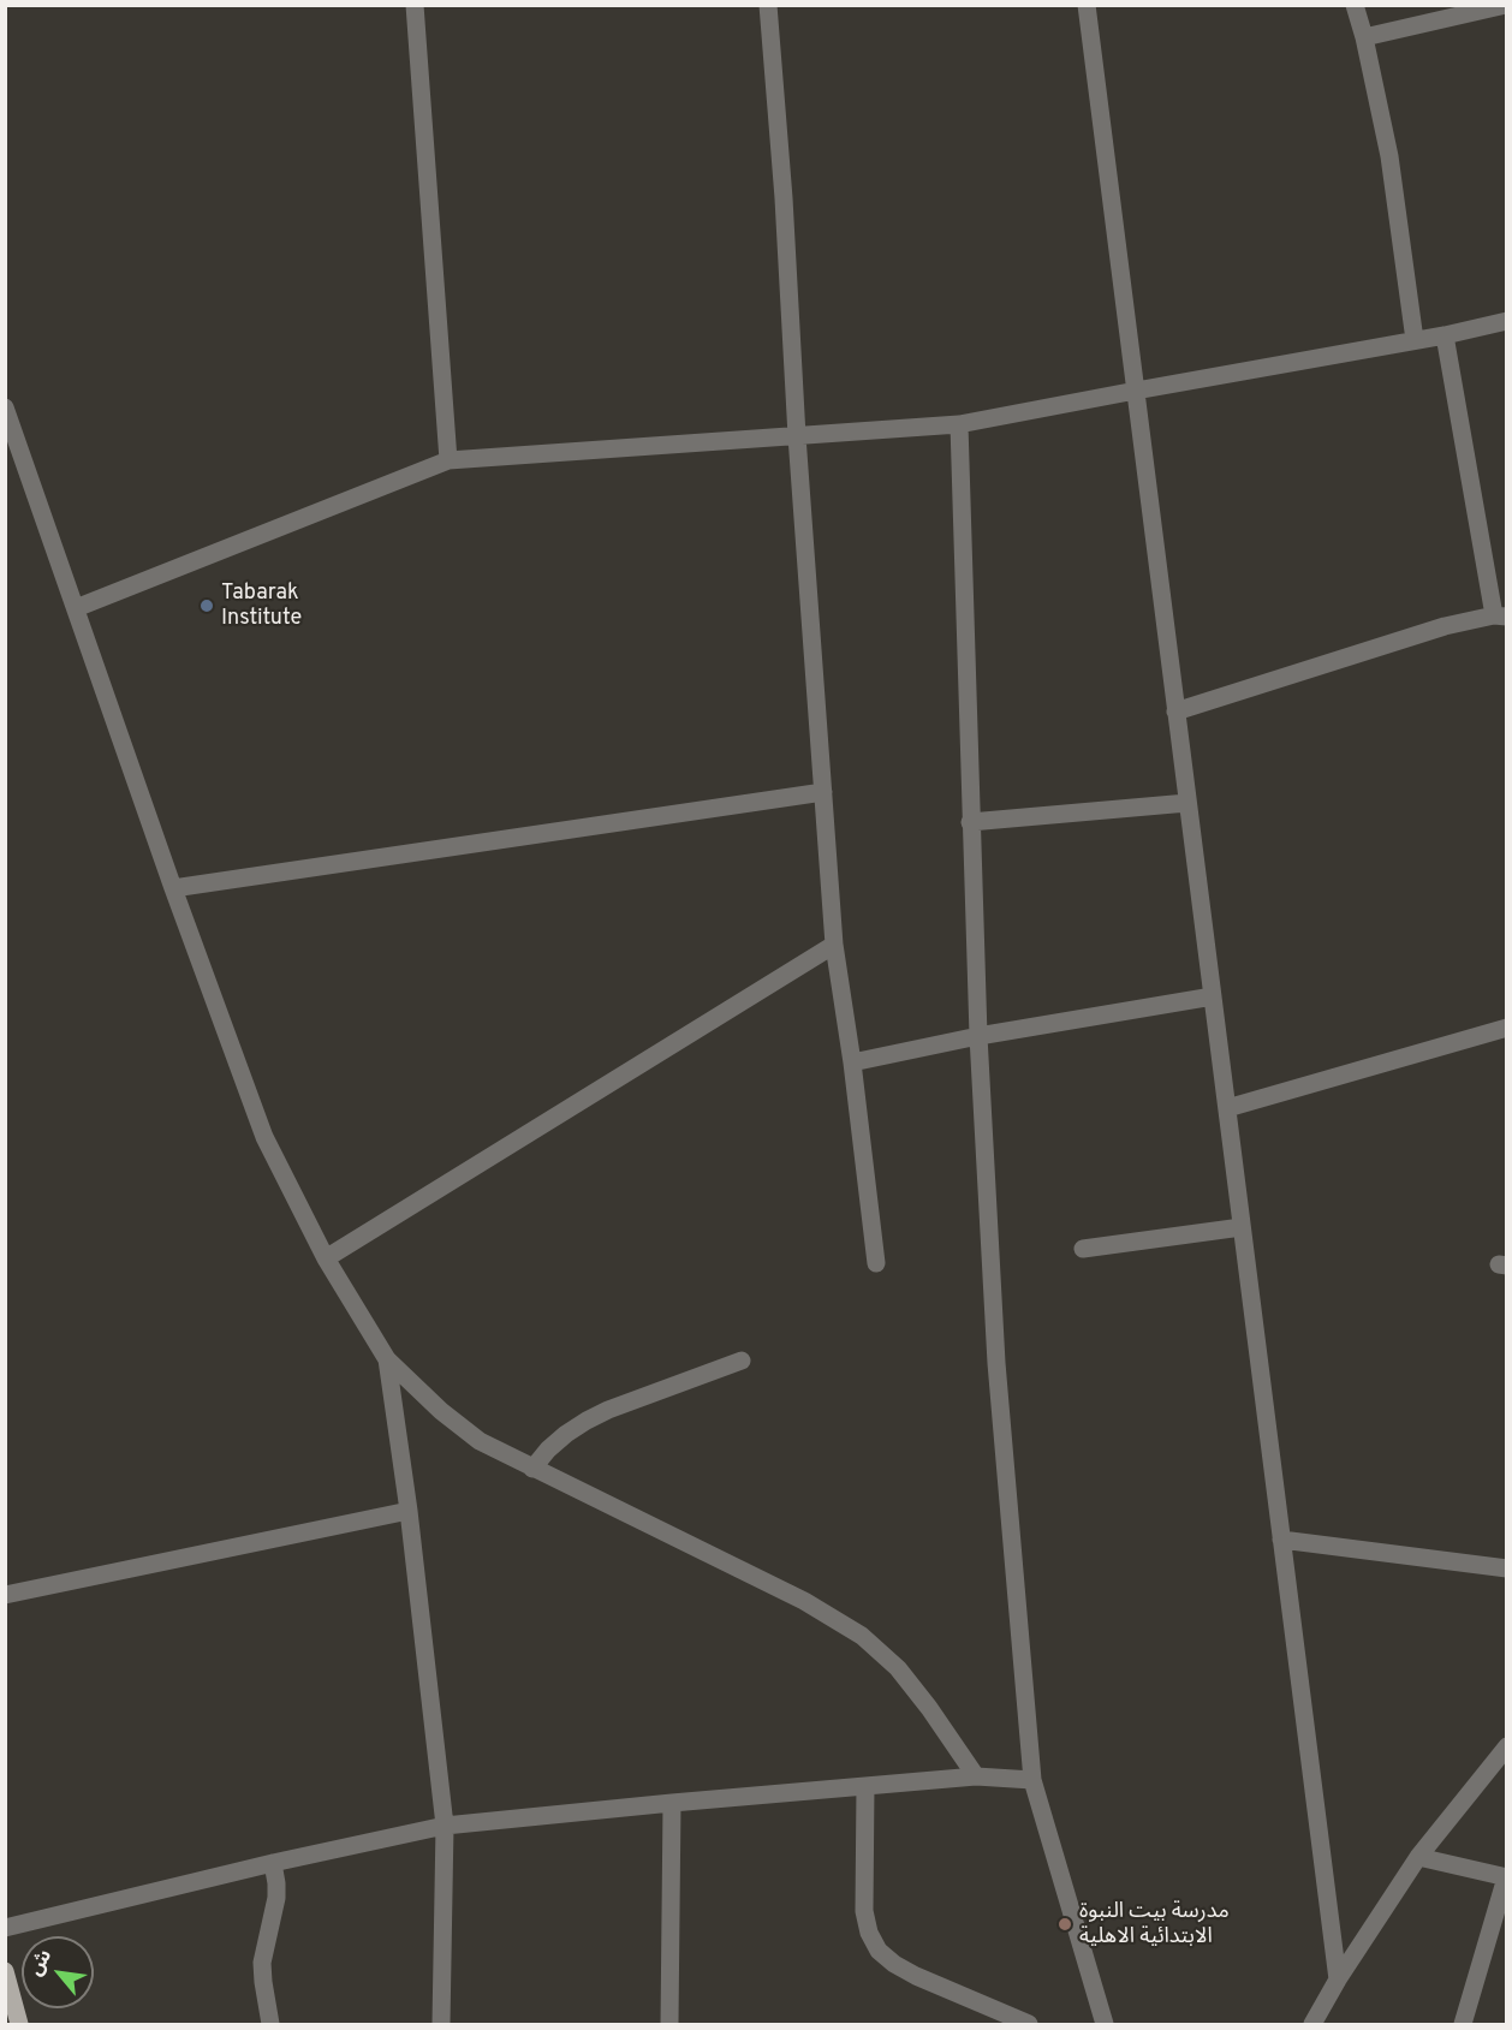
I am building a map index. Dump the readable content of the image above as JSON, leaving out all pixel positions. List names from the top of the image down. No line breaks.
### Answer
{"places":["Tabarak Institute","مدرسة بيت النبوة الابتدائية الاهلية"],"north":"top left"}
